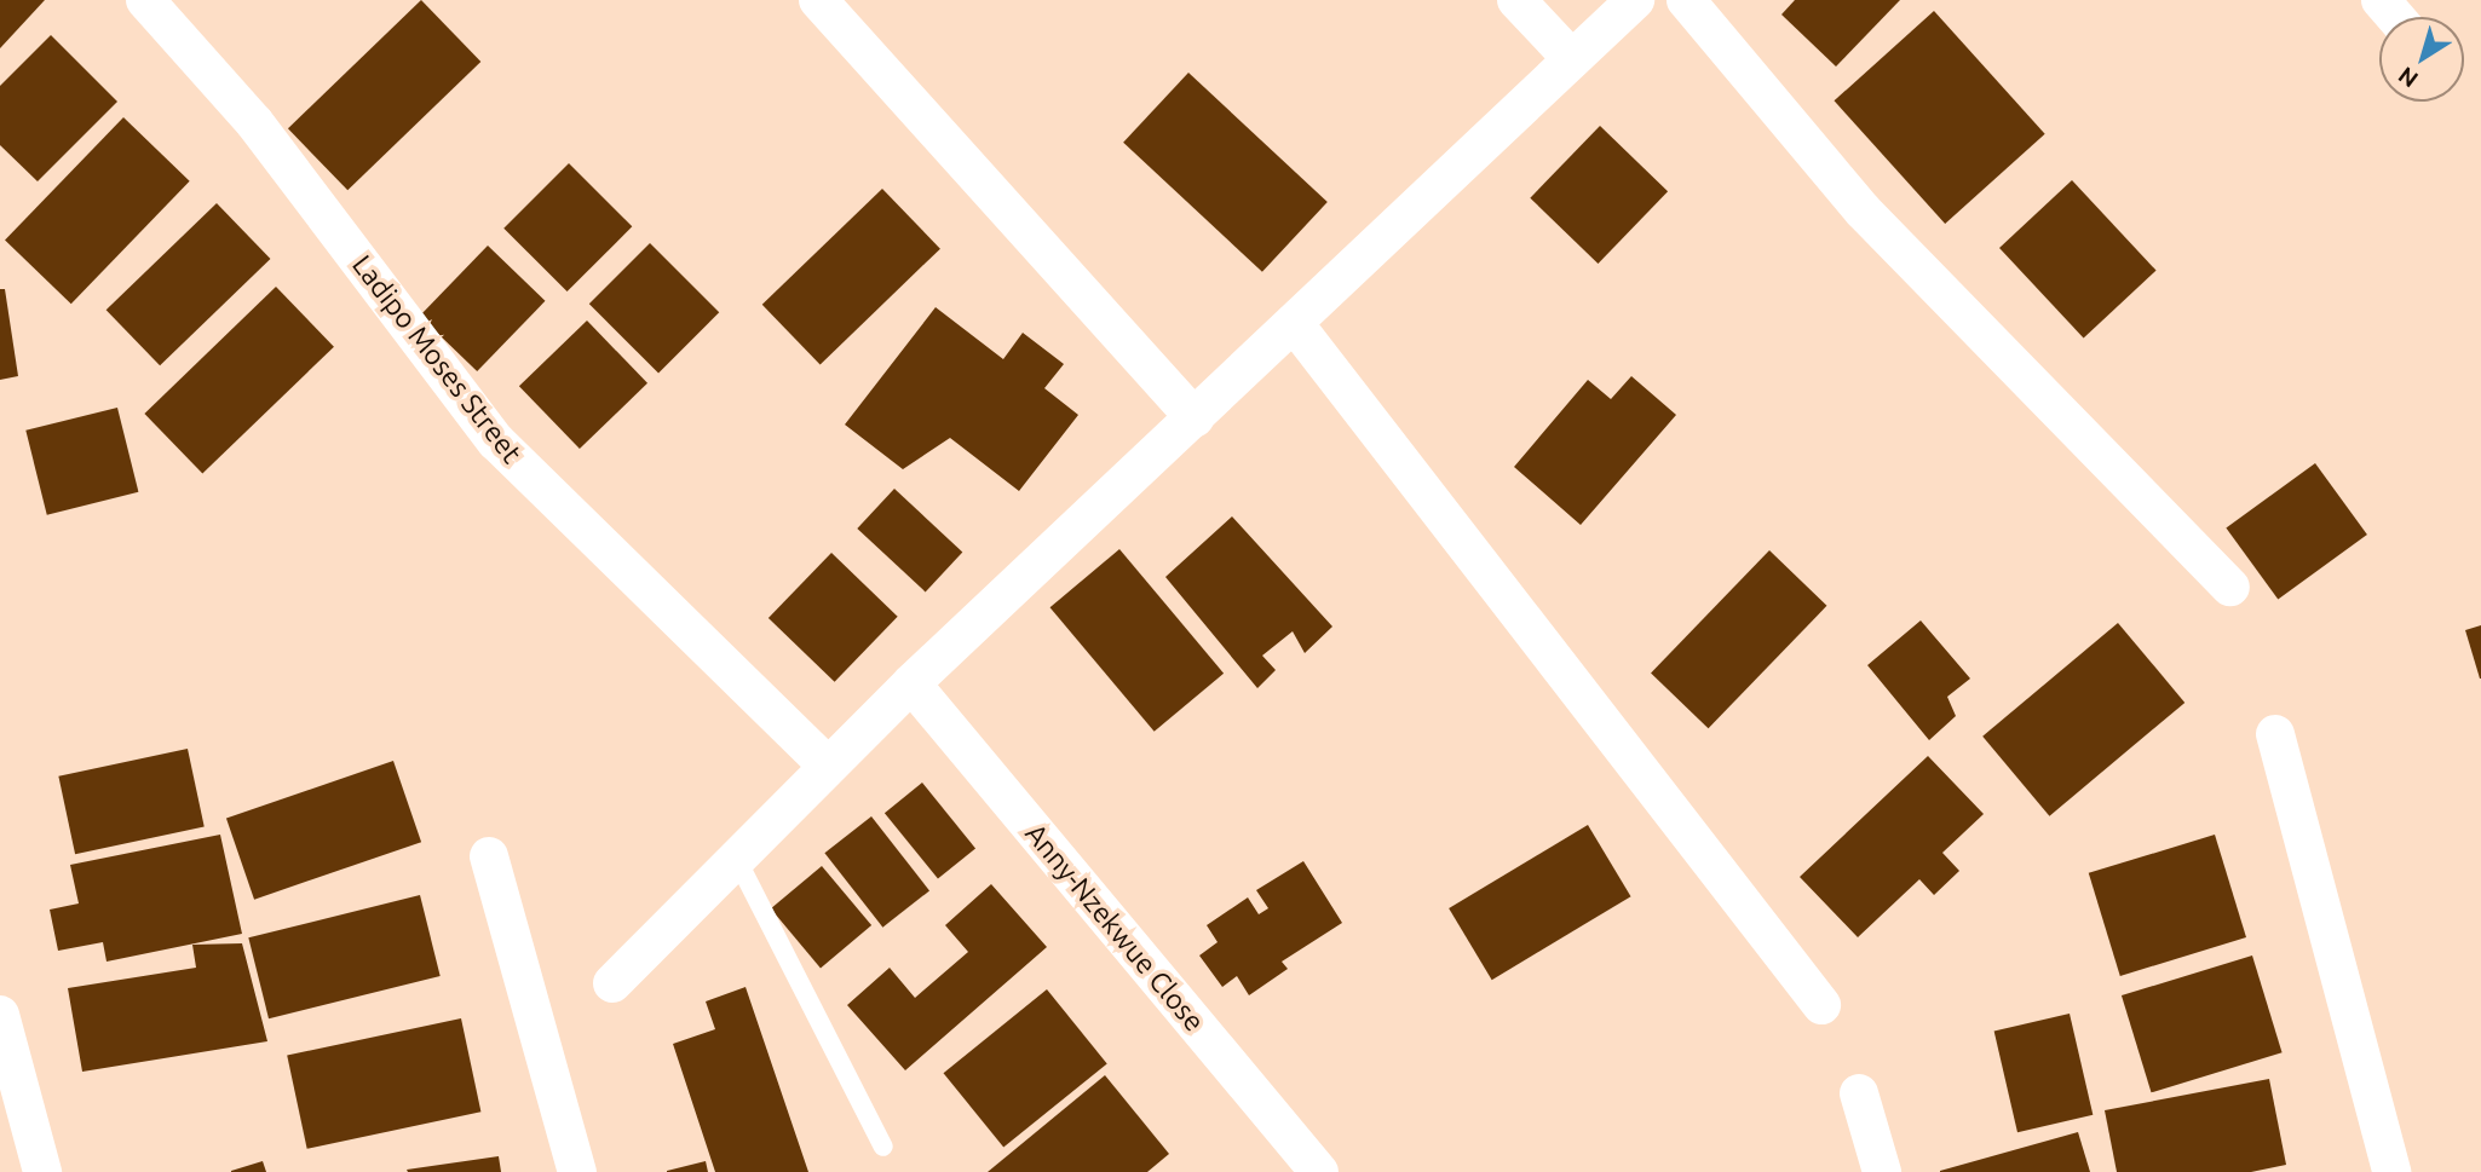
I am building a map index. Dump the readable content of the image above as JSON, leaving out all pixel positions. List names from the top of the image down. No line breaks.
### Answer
{"streets":{"street":["Ladipo Moses Street","Anny-Nzekwue Close"]},"north":"bottom left"}
